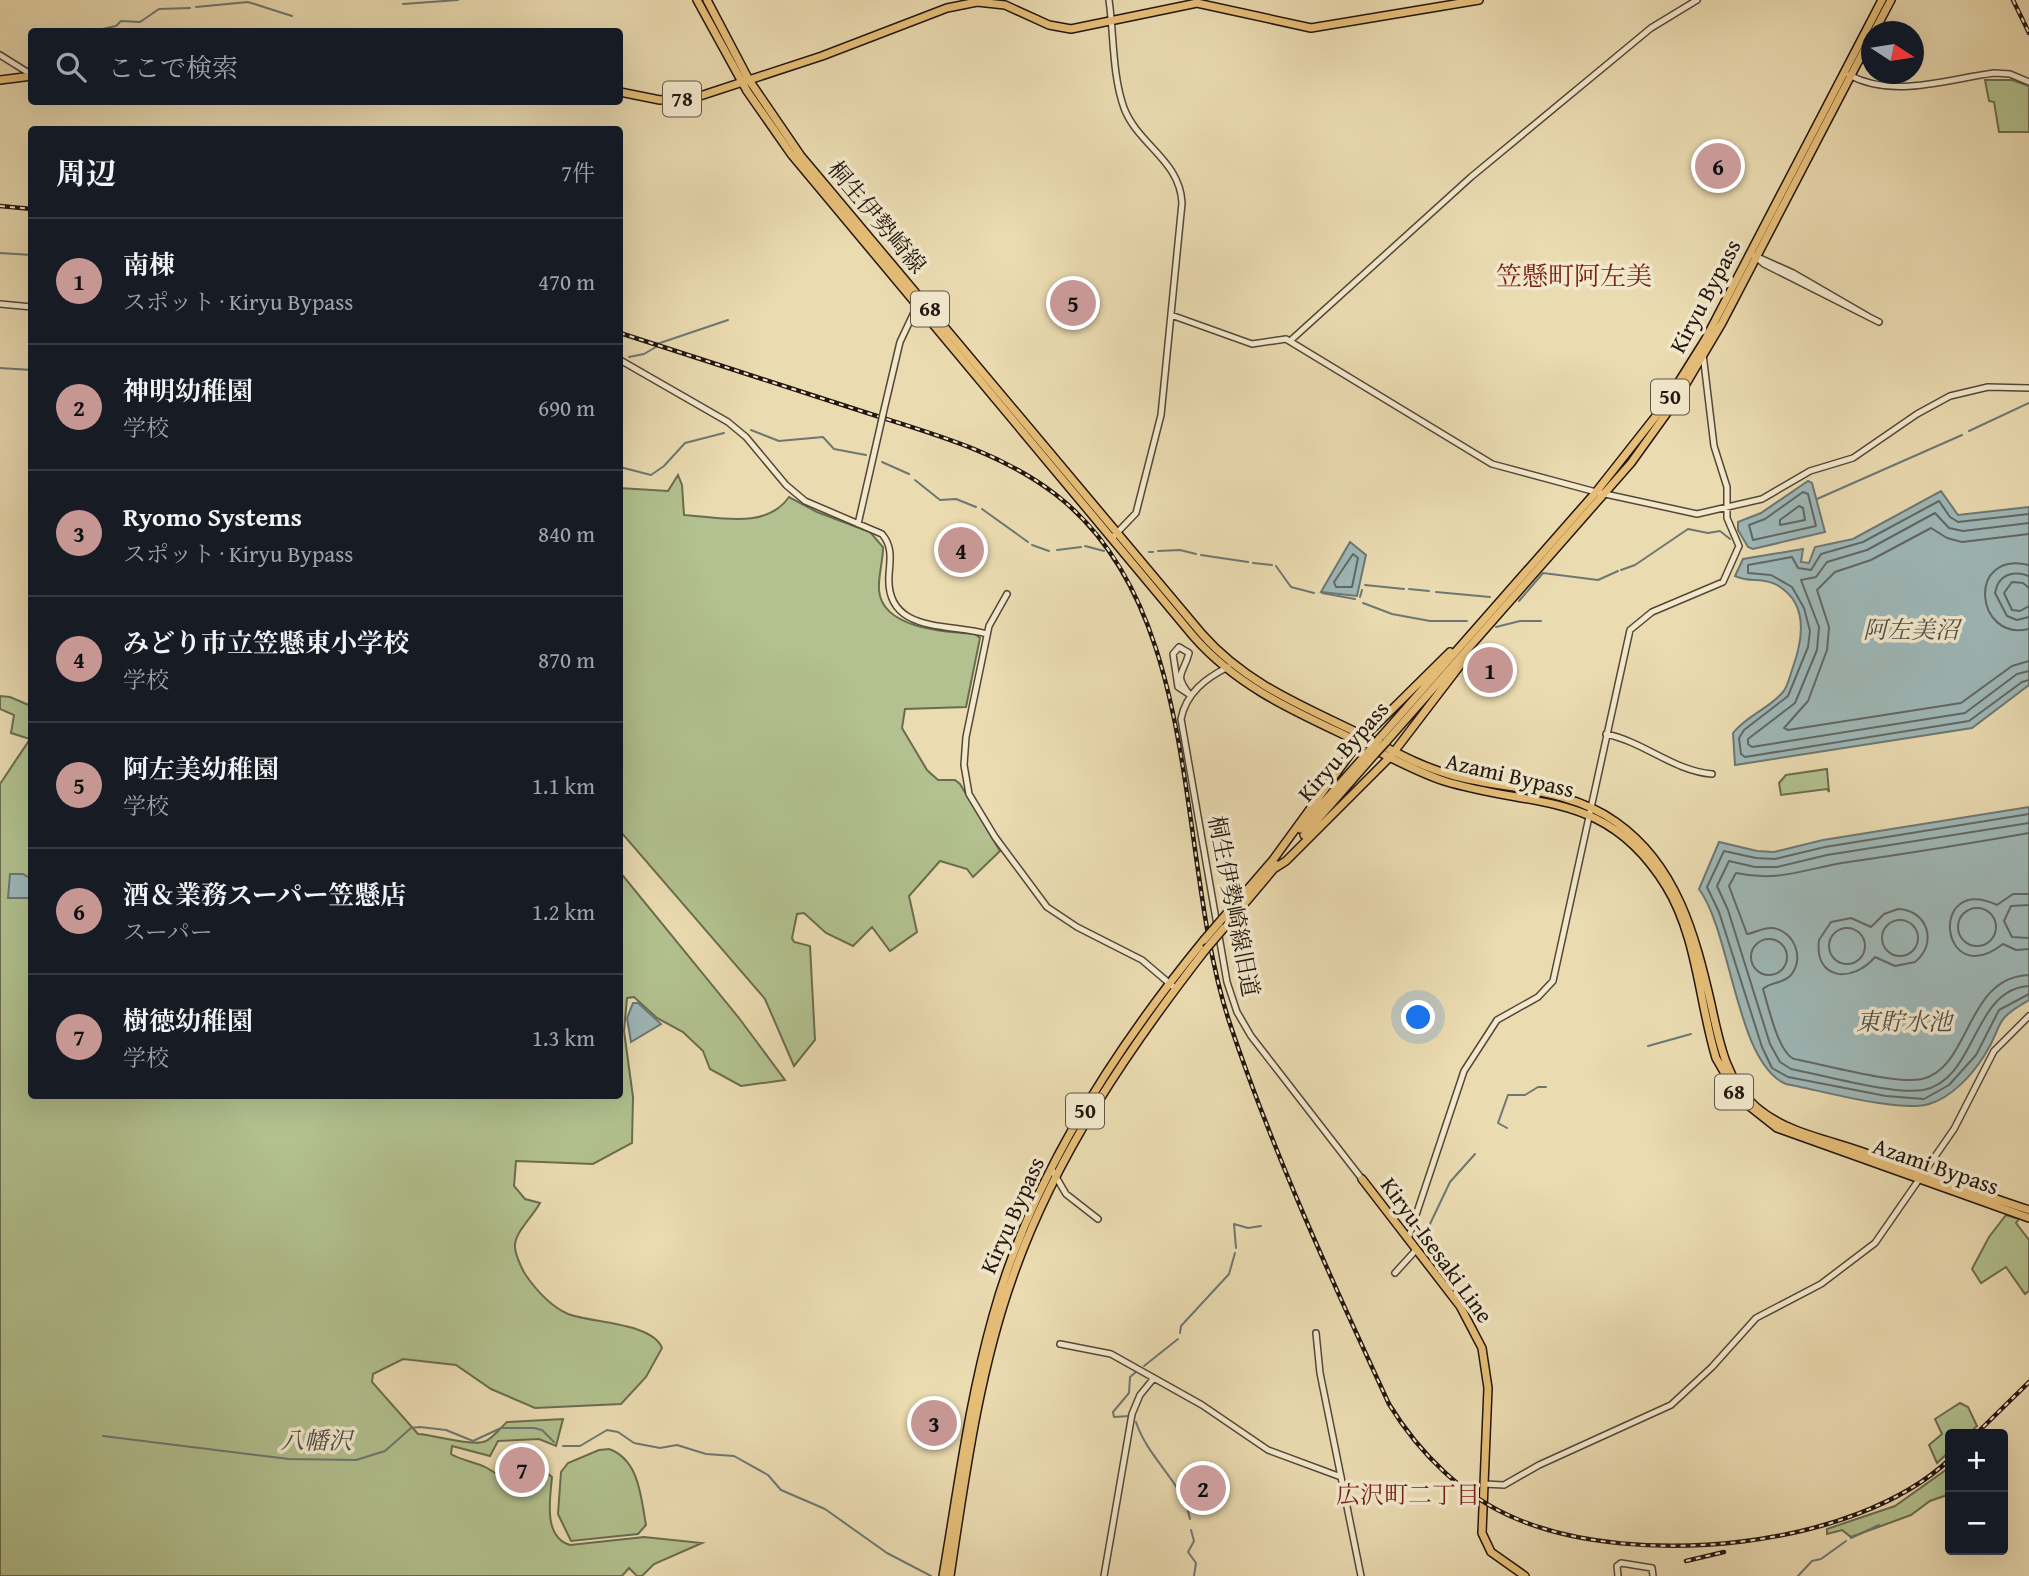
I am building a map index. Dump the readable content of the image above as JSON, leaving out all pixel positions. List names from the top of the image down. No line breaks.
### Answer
{"streets":{"main road":["78","桐生伊勢崎線","Kiryu Bypass","68","50","Azami Bypass","Kiryu-Isesaki Line"],"street":["桐生伊勢崎線旧道"]},"crossings":[["78","桐生伊勢崎線"],["桐生伊勢崎線","Azami Bypass"],["Kiryu Bypass","50"],["50","Azami Bypass"],["桐生伊勢崎線旧道","Kiryu-Isesaki Line"]],"districts":["笠懸町阿左美","広沢町二丁目"],"water":["阿左美沼","東貯水池","八幡沢"],"north":"right","page":{"search":"ここで検索","heading":["周辺","7件"],"pins":["6","5","4","1","3","7","2"],"list":[{"mark":"1","name":"南棟","note":"スポット · Kiryu Bypass","value":"470 m"},{"mark":"2","name":"神明幼稚園","note":"学校","value":"690 m"},{"mark":"3","name":"Ryomo Systems","note":"スポット · Kiryu Bypass","value":"840 m"},{"mark":"4","name":"みどり市立笠懸東小学校","note":"学校","value":"870 m"},{"mark":"5","name":"阿左美幼稚園","note":"学校","value":"1.1 km"},{"mark":"6","name":"酒＆業務スーパー笠懸店","note":"スーパー","value":"1.2 km"},{"mark":"7","name":"樹徳幼稚園","note":"学校","value":"1.3 km"}],"map_buttons":["+","−"]}}
